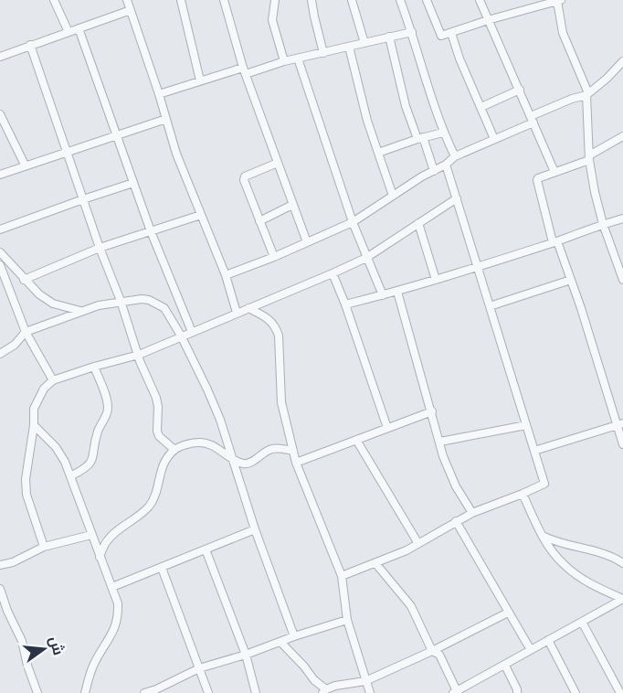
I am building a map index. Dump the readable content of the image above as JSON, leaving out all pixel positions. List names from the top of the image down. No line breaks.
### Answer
{"north":"right"}
